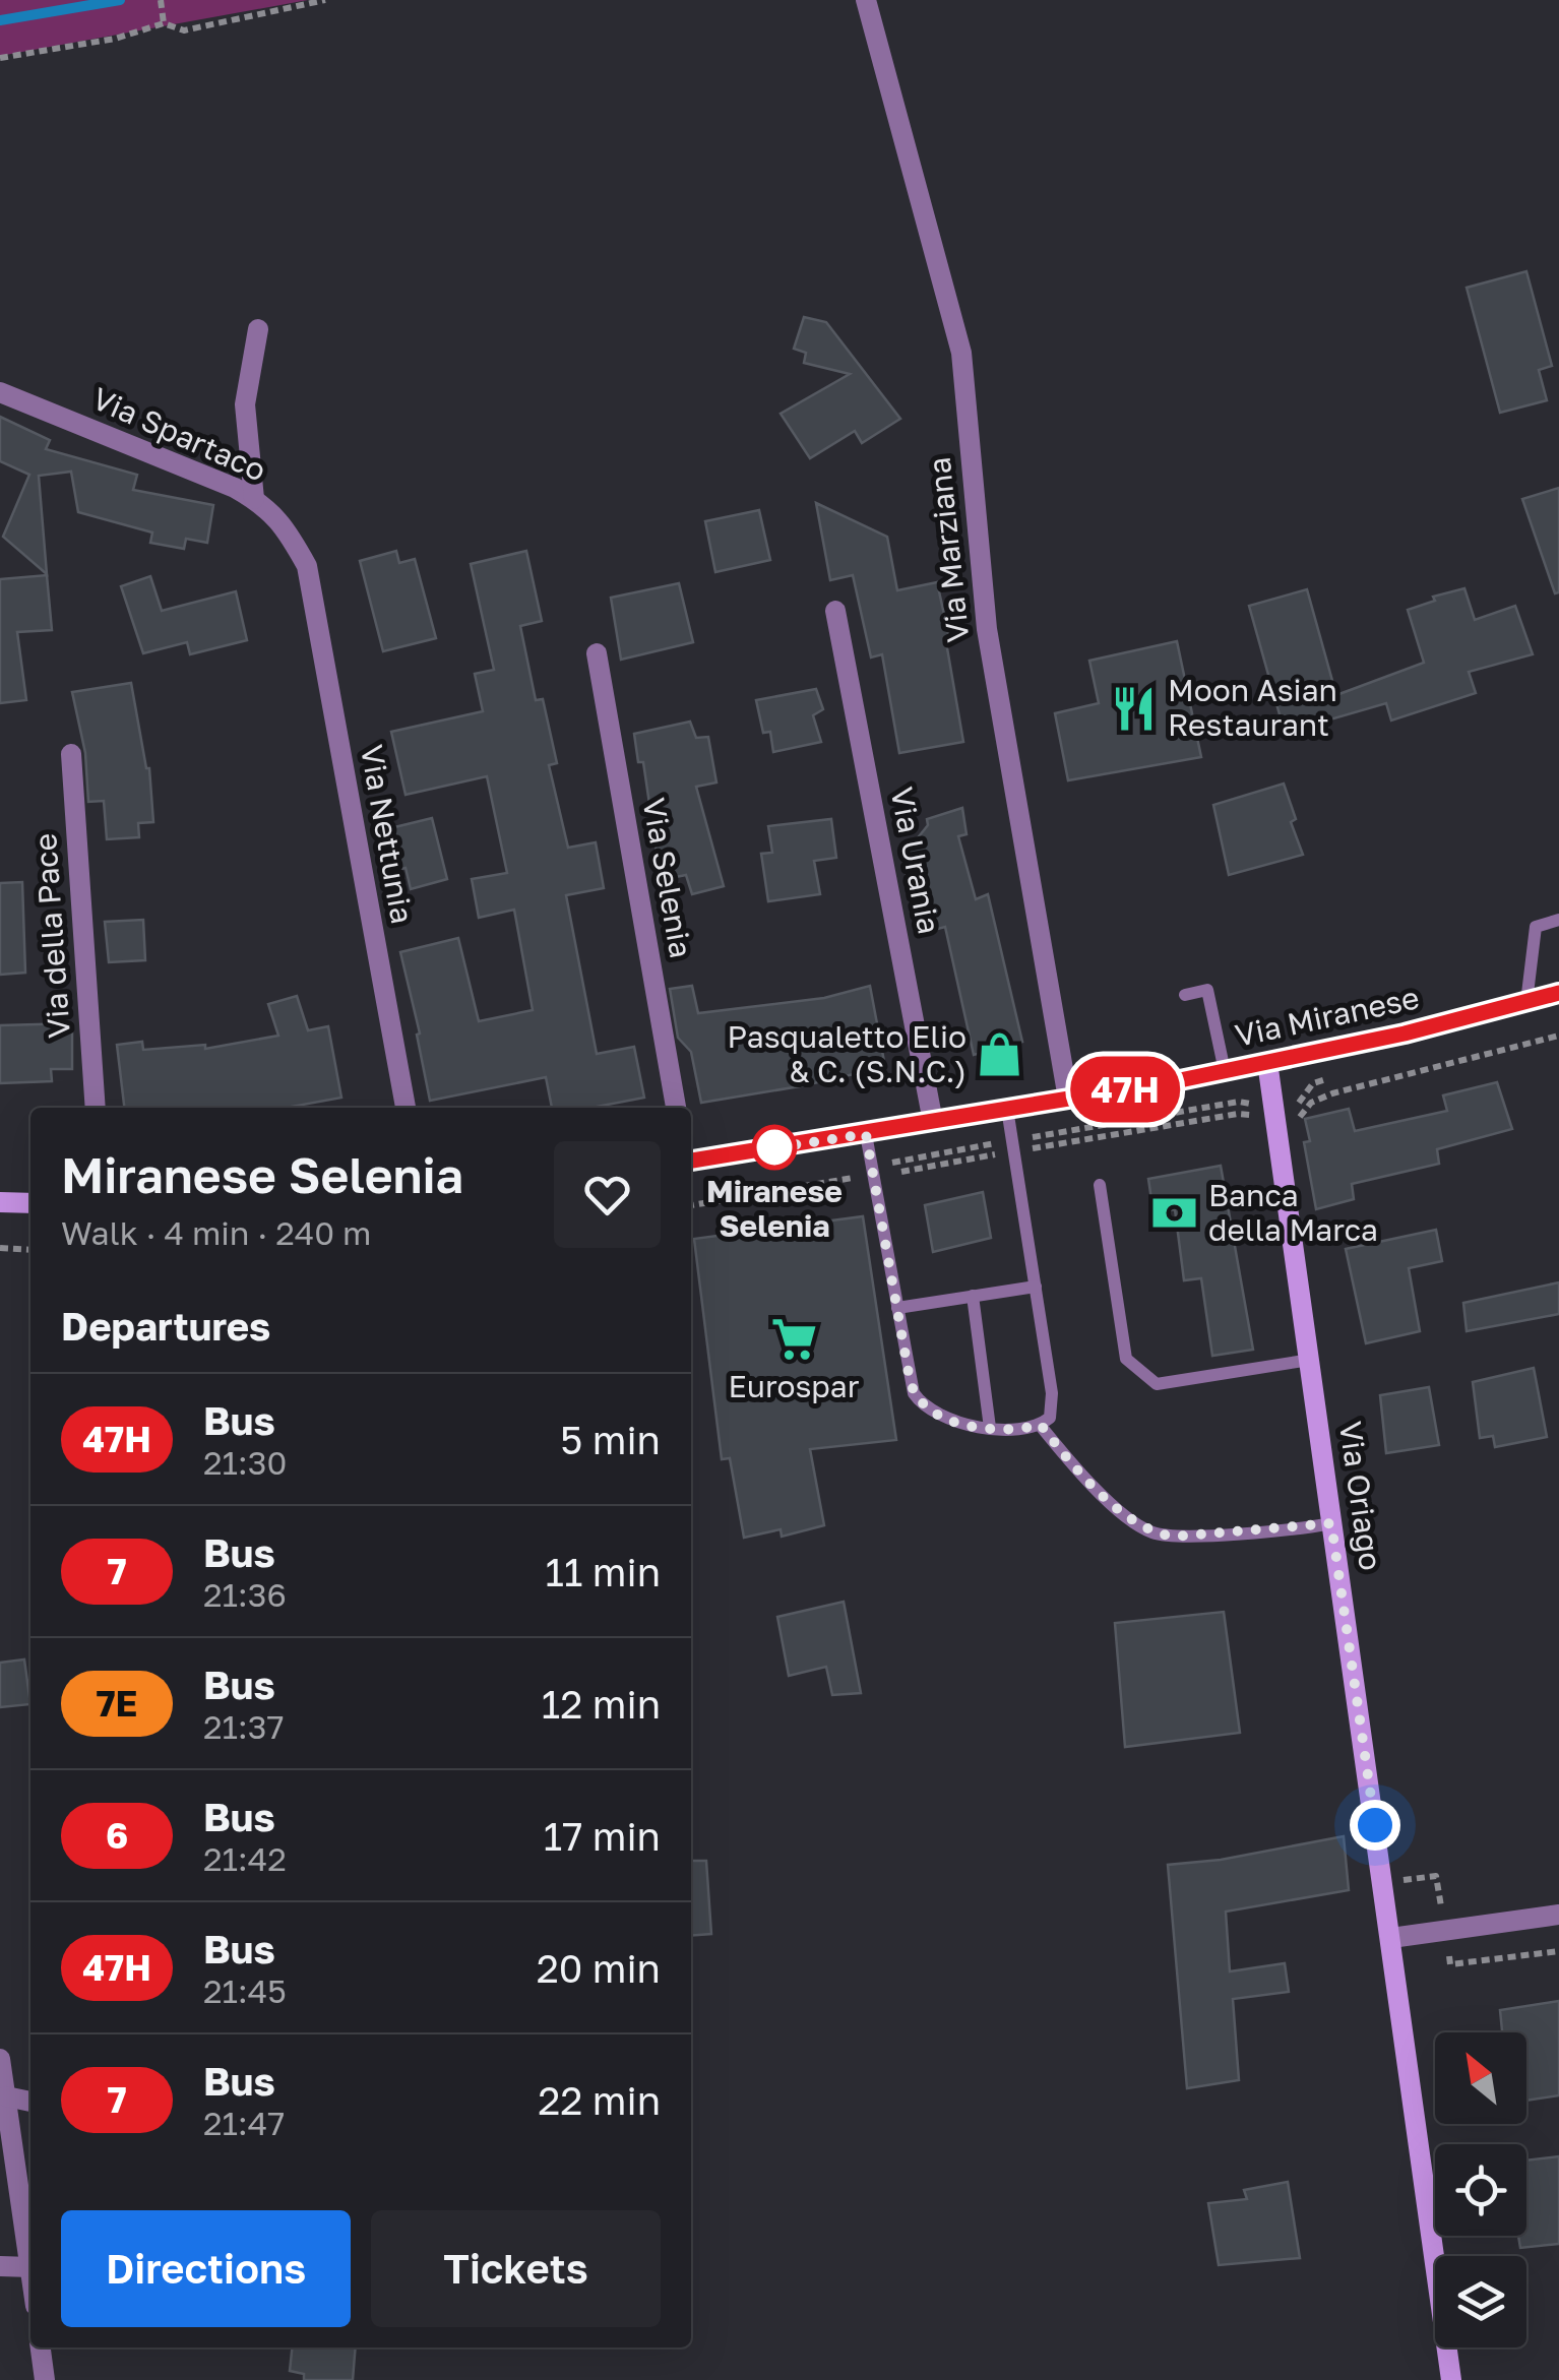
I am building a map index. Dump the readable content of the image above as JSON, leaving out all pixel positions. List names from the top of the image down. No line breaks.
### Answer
{"streets":{"street":["Via Spartaco","Via Marziana","Via Nettunia","Via Urania","Via Selenia","Via della Pace","Via Miranese","Via Oriago"]},"crossings":[["Via Spartaco","Via Nettunia"],["Via Marziana","Via Miranese"],["Via Urania","Via Miranese"],["Via Miranese","Via Oriago"]],"places":{"restaurant":["Moon Asian Restaurant"],"shop":["Pasqualetto Elio & C. (S.N.C.)"],"other":["Miranese Selenia"],"bank":["Banca della Marca"],"supermarket":["Eurospar"]},"lines":["bus line 47H"],"north":"top left","page":{"on_map":"47H","heading":[["Miranese Selenia","Walk · 4 min · 240 m"],"Departures"],"list":[{"mark":"47H","name":"Bus","note":"21:30","value":"5 min"},{"mark":"7","name":"Bus","note":"21:36","value":"11 min"},{"mark":"7E","name":"Bus","note":"21:37","value":"12 min"},{"mark":"6","name":"Bus","note":"21:42","value":"17 min"},{"mark":"47H","name":"Bus","note":"21:45","value":"20 min"},{"mark":"7","name":"Bus","note":"21:47","value":"22 min"}],"buttons":["Directions","Tickets"]}}
